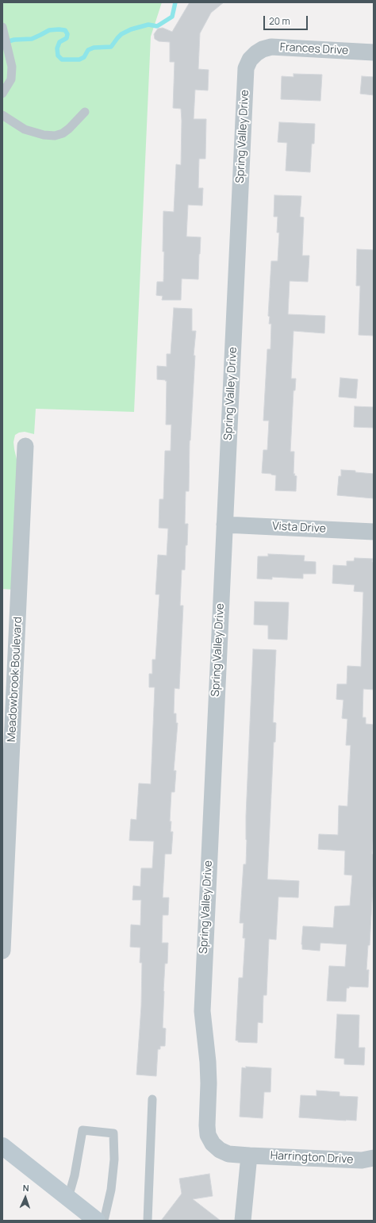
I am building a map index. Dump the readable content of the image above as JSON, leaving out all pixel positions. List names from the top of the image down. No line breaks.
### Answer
{"streets":{"street":["Frances Drive","Spring Valley Drive","Vista Drive","Meadowbrook Boulevard","Harrington Drive"]},"crossings":[["Frances Drive","Spring Valley Drive"],["Spring Valley Drive","Vista Drive"],["Spring Valley Drive","Harrington Drive"]],"scale_bar":"20 m","north":"top"}
